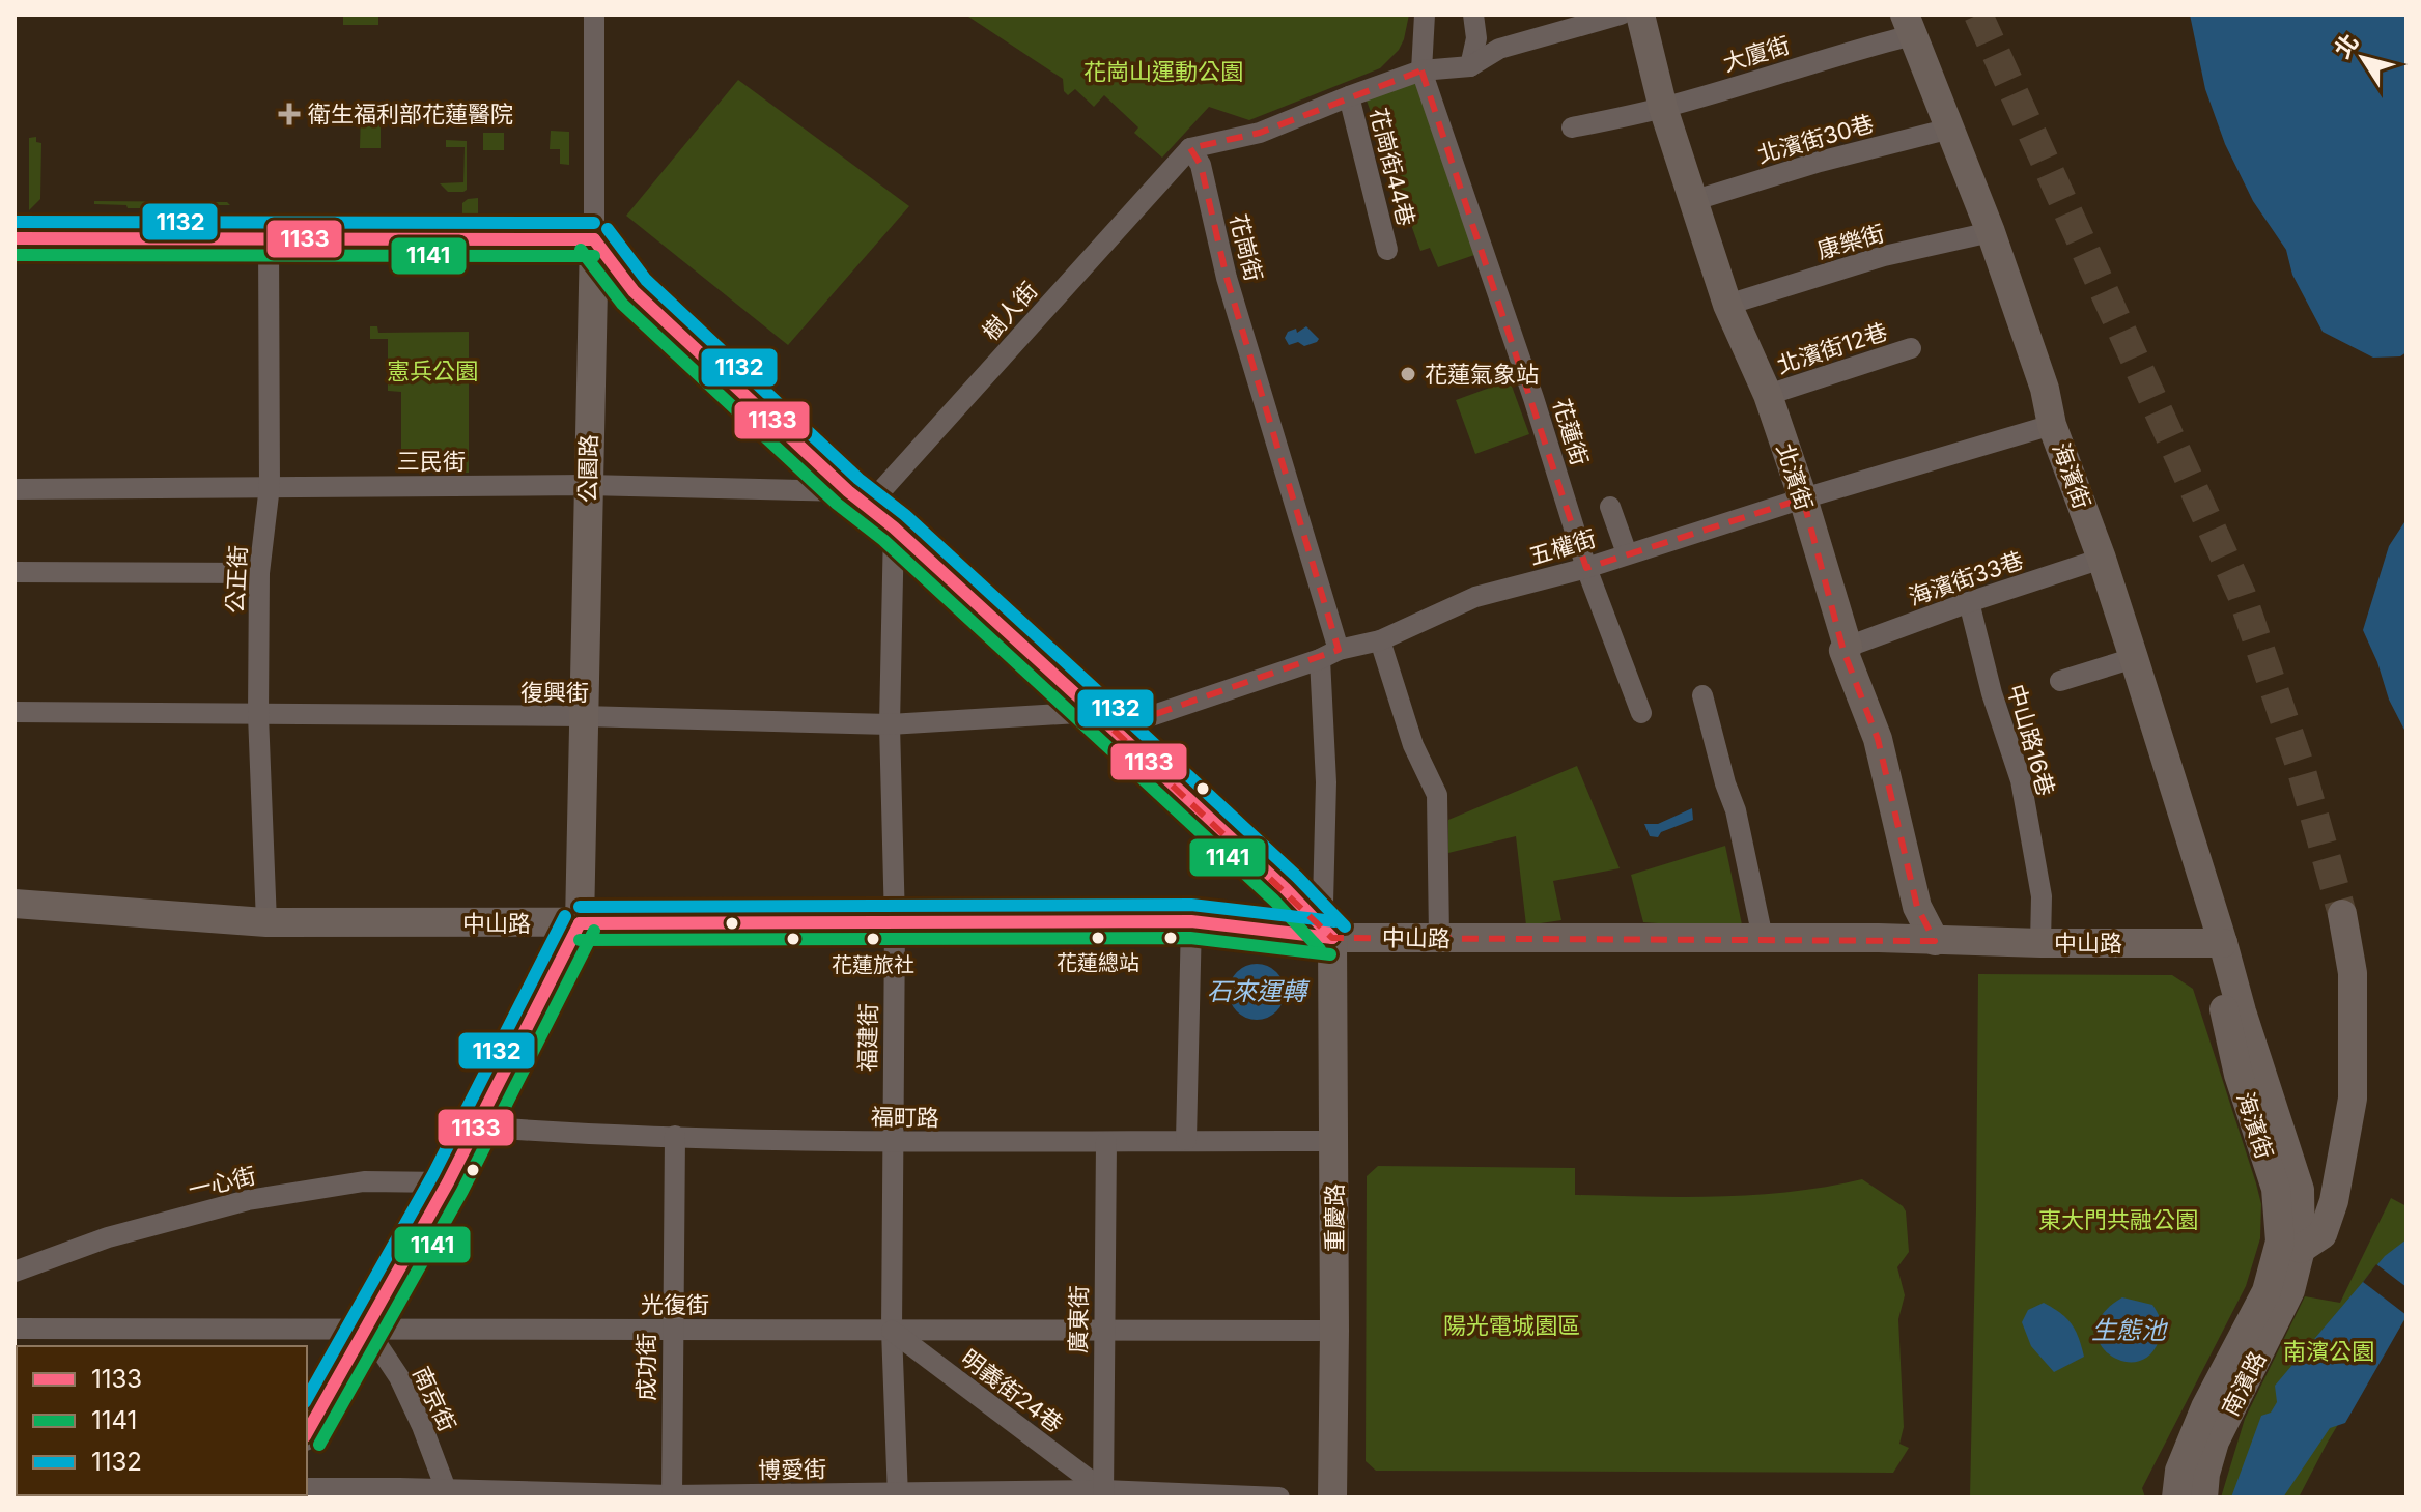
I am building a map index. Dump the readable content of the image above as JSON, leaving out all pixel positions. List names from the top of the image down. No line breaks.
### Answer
{"streets":{"street":["大廈街","北濱街30巷","花崗街44巷","康樂街","花崗街","樹人街","北濱街12巷","花蓮街","三民街","公園路","海濱街","北濱街","五權街","海濱街33巷","公正街","復興街","中山路16巷","中山路","福建街","福町路","一心街","重慶路","光復街","廣東街","成功街","南濱路","明義街24巷","南京街","博愛街"]},"crossings":[["大廈街","海濱街"],["大廈街","北濱街"],["北濱街30巷","海濱街"],["北濱街30巷","北濱街"],["康樂街","海濱街"],["康樂街","北濱街"],["花崗街","樹人街"],["花崗街","五權街"],["花崗街","中山路"],["花崗街","重慶路"],["樹人街","三民街"],["北濱街12巷","北濱街"],["花蓮街","五權街"],["三民街","公園路"],["三民街","公正街"],["公園路","復興街"],["公園路","中山路"],["海濱街","五權街"],["海濱街","海濱街33巷"],["海濱街","中山路"],["海濱街","南濱路"],["北濱街","五權街"],["北濱街","海濱街33巷"],["北濱街","中山路"],["五權街","復興街"],["海濱街33巷","中山路16巷"],["公正街","復興街"],["公正街","中山路"],["復興街","福建街"],["中山路16巷","中山路"],["中山路","福建街"],["中山路","重慶路"],["福建街","福町路"],["福建街","光復街"],["福建街","明義街24巷"],["福建街","博愛街"],["福町路","重慶路"],["福町路","廣東街"],["福町路","成功街"],["重慶路","光復街"],["光復街","廣東街"],["光復街","成功街"],["光復街","明義街24巷"],["光復街","南京街"],["廣東街","明義街24巷"],["廣東街","博愛街"],["成功街","博愛街"],["明義街24巷","博愛街"],["南京街","博愛街"]],"water":["石來運轉","生態池"],"parks":["花崗山運動公園","憲兵公園","東大門共融公園","陽光電城園區","南濱公園"],"places":{"health":["衛生福利部花蓮醫院"],"other":["花蓮氣象站","花蓮總站","花蓮旅社"]},"lines":["transit line 1132","transit line 1133","transit line 1141"],"legend":["1133","1141","1132"],"north":"top left"}
